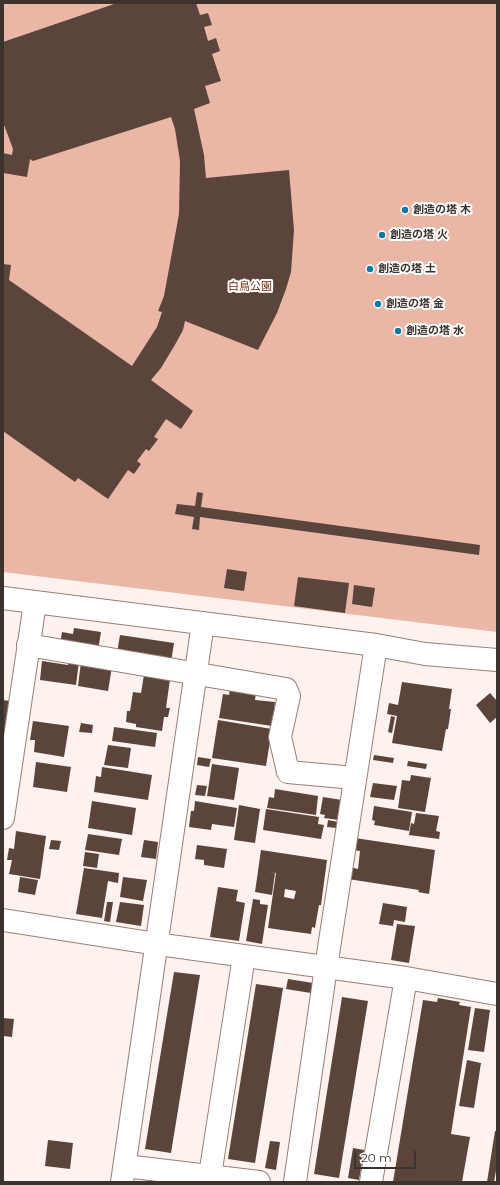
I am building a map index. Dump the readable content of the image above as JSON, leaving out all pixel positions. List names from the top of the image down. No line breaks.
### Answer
{"parks":["白鳥公園"],"places":["創造の塔 木","創造の塔 火","創造の塔 土","創造の塔 金","創造の塔 水"],"scale_bar":"20 m"}
